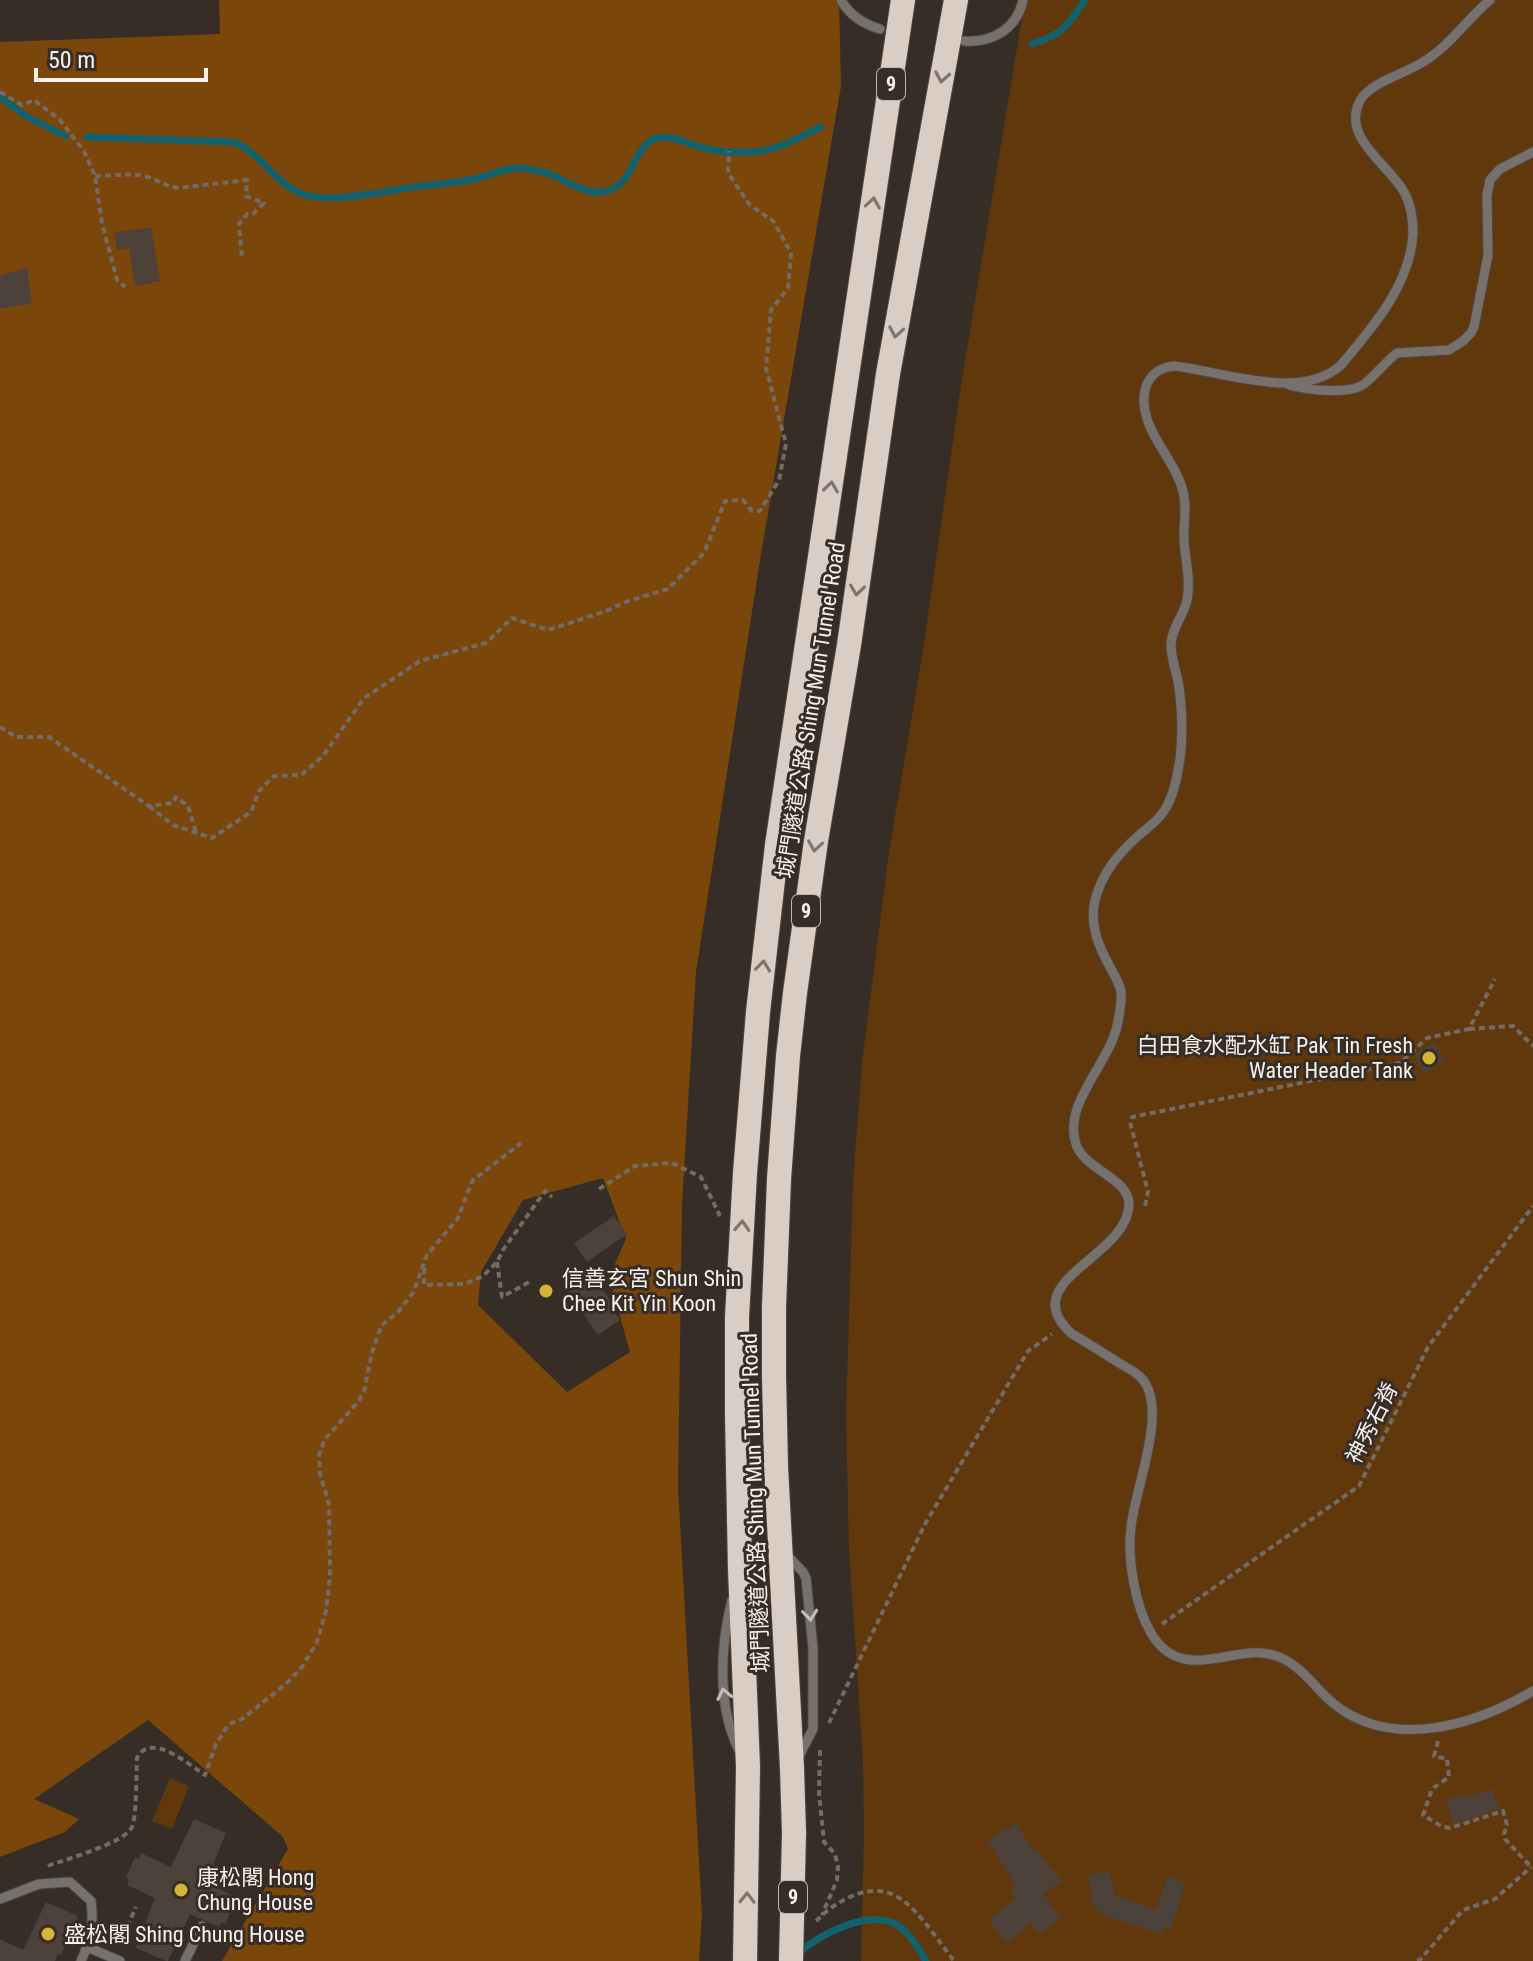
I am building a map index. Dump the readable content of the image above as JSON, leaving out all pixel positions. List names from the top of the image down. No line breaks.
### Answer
{"streets":{"highway":["9","城門隧道公路 Shing Mun Tunnel Road"],"path":["神秀右脊"]},"places":["白田食水配水缸 Pak Tin Fresh Water Header Tank","信善玄宮 Shun Shin Chee Kit Yin Koon","康松閣 Hong Chung House","盛松閣 Shing Chung House"],"scale_bar":"50 m"}
